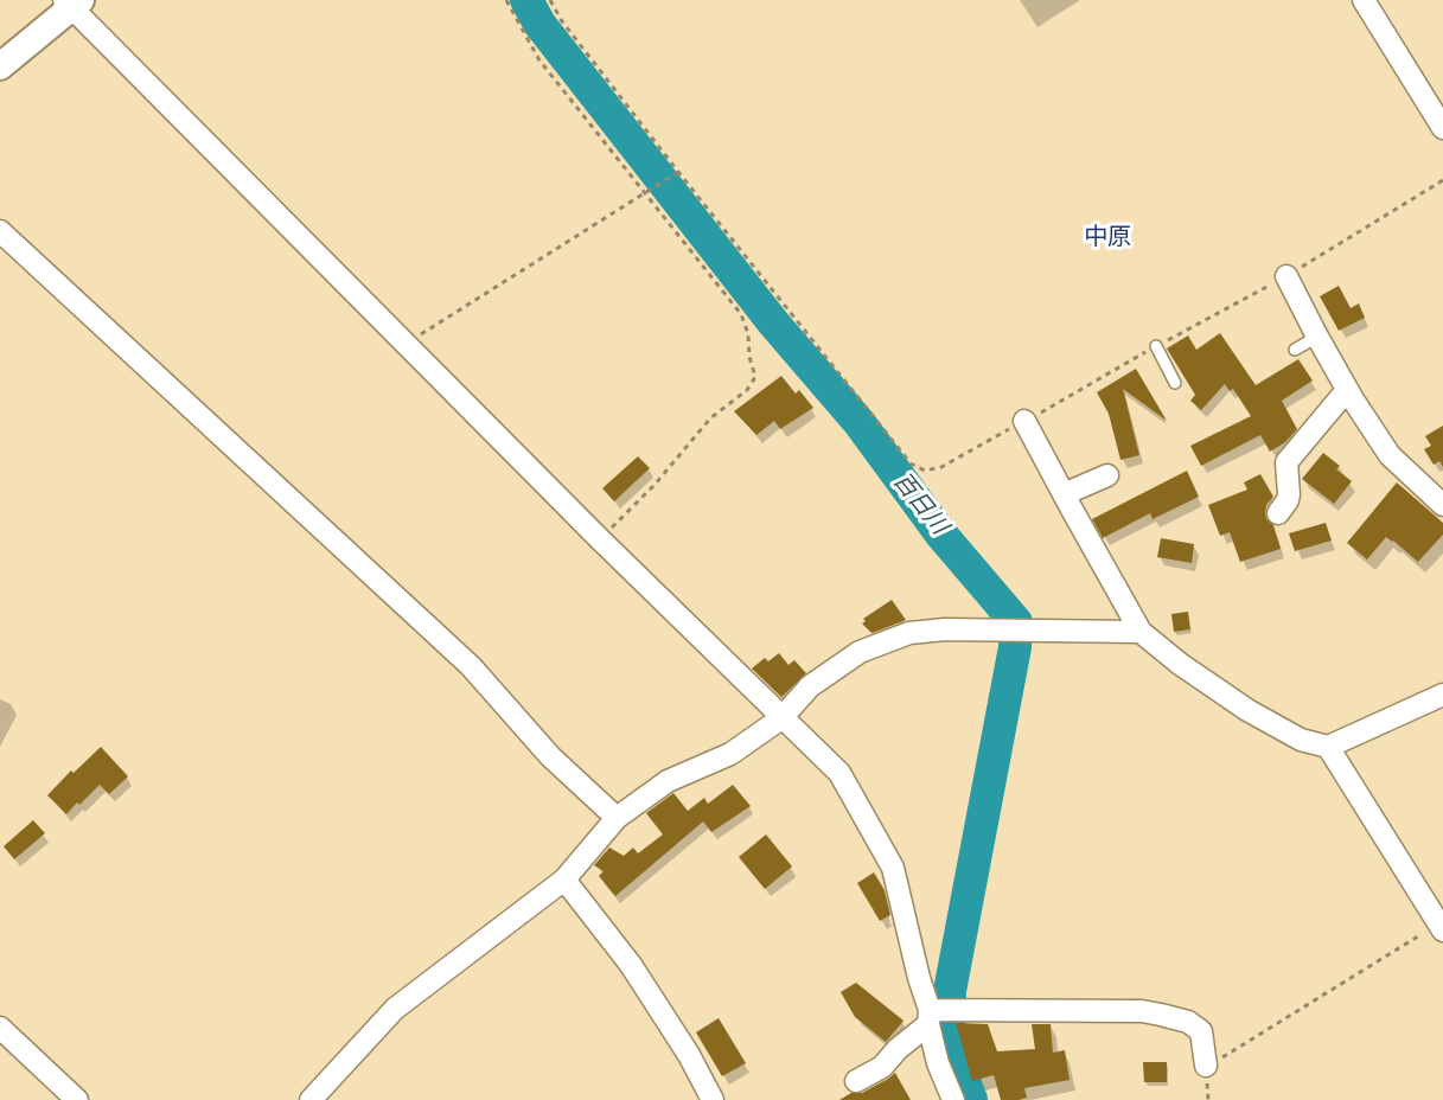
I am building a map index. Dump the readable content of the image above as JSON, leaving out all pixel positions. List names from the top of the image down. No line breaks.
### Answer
{"districts":["中原"],"water":["百日川"]}
